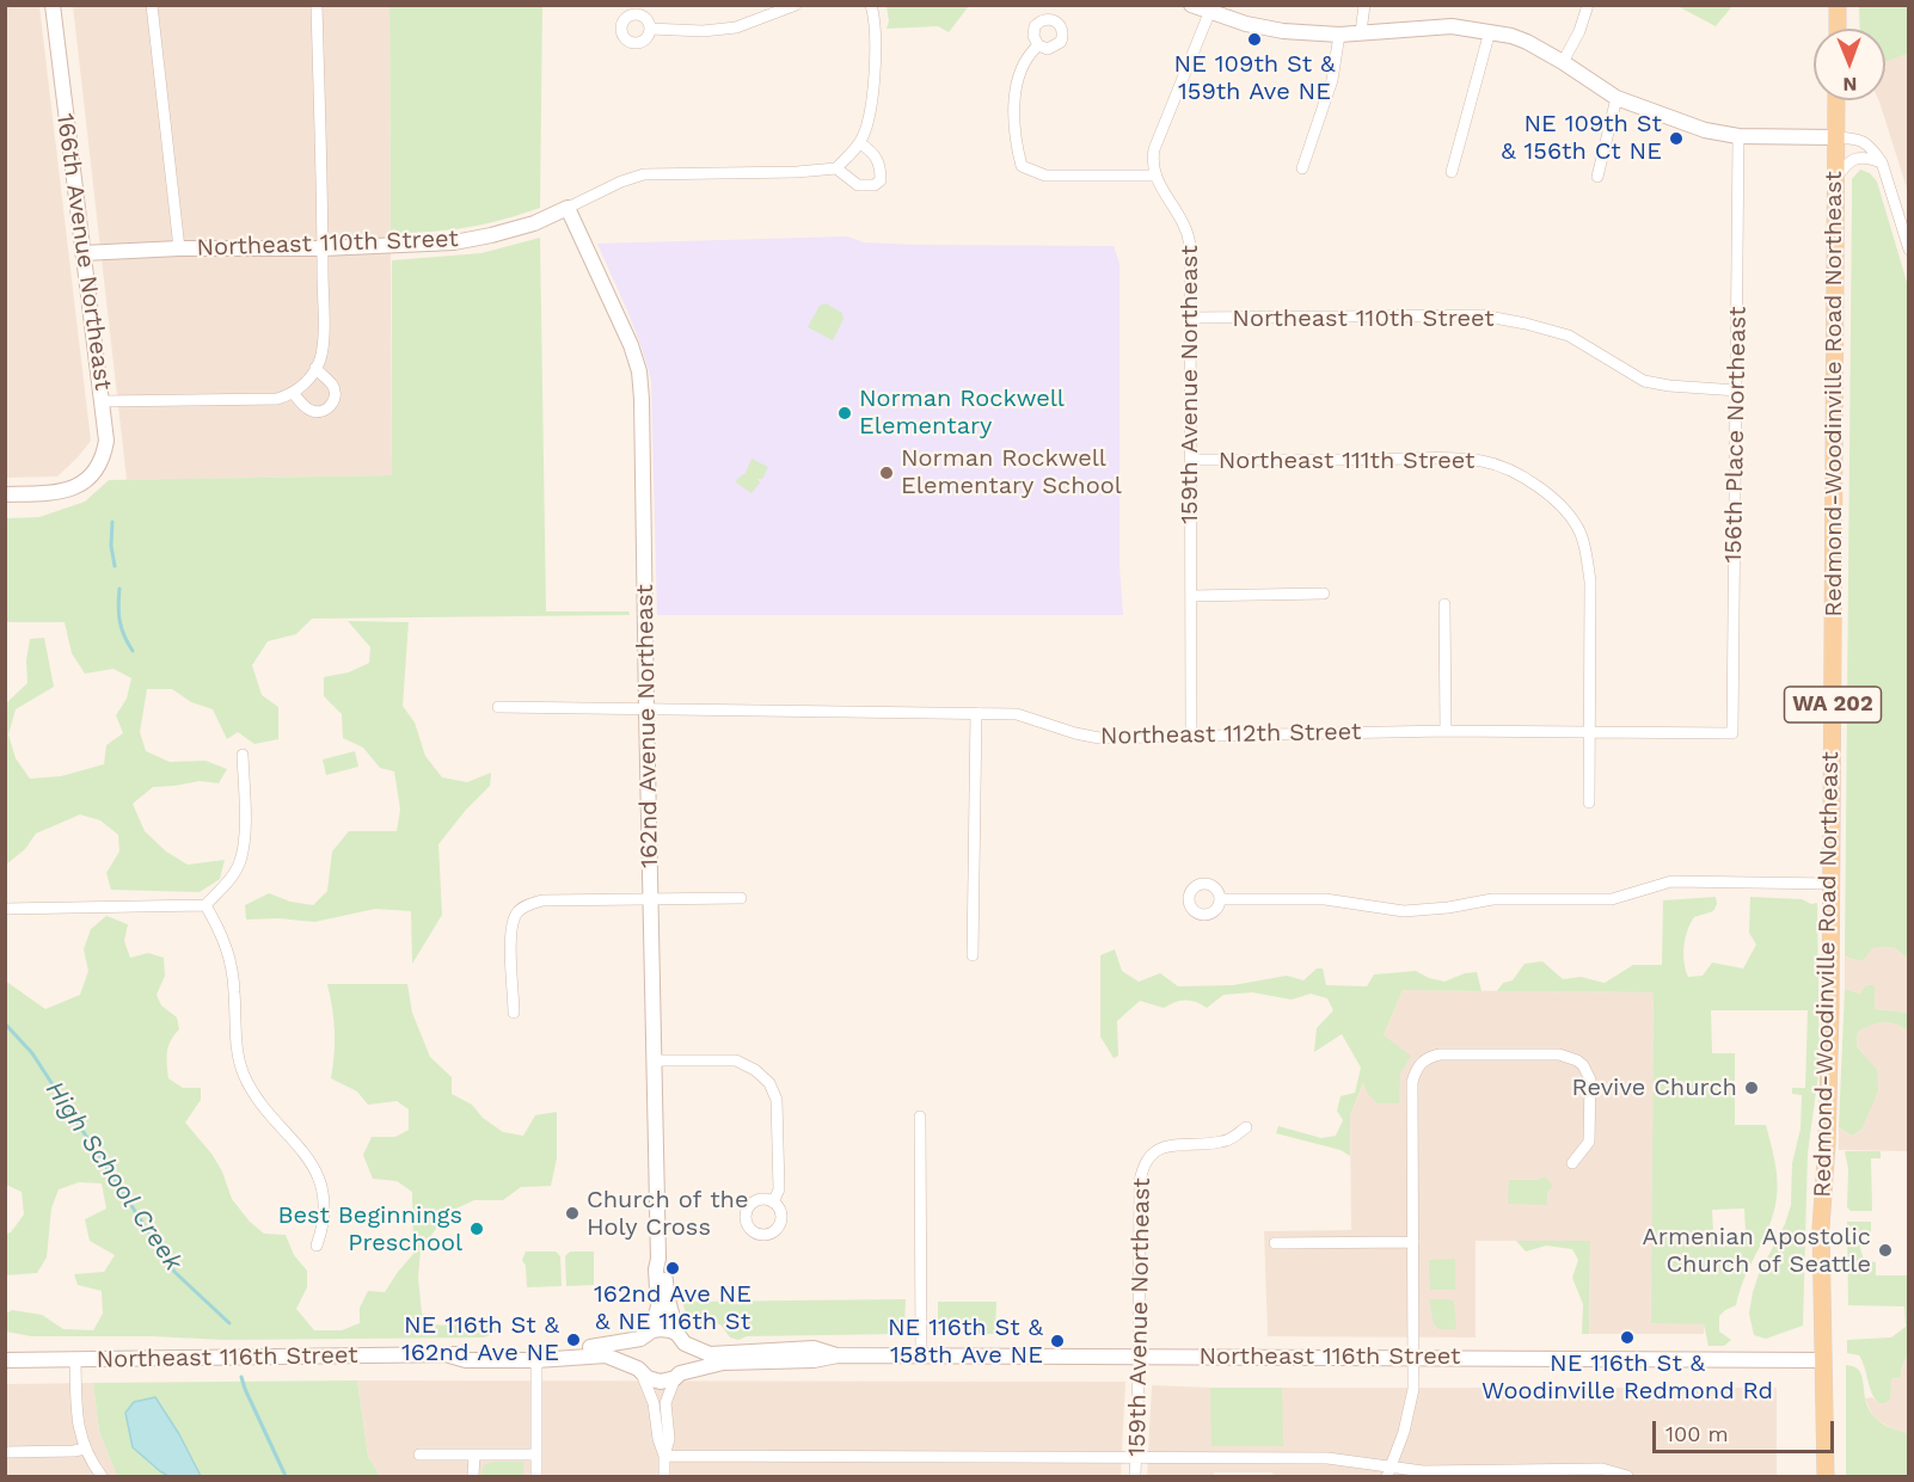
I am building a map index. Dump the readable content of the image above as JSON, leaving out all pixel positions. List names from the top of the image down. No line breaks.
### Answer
{"streets":{"main road":["Redmond-Woodinville Road Northeast","WA 202"],"street":["Northeast 110th Street","166th Avenue Northeast","159th Avenue Northeast","156th Place Northeast","Northeast 111th Street","162nd Avenue Northeast","Northeast 112th Street","Northeast 116th Street"]},"crossings":[["Northeast 110th Street","166th Avenue Northeast"],["Northeast 110th Street","159th Avenue Northeast"],["Northeast 110th Street","156th Place Northeast"],["Northeast 110th Street","162nd Avenue Northeast"],["159th Avenue Northeast","Northeast 111th Street"],["159th Avenue Northeast","Northeast 112th Street"],["159th Avenue Northeast","Northeast 116th Street"],["Redmond-Woodinville Road Northeast","Northeast 116th Street"],["156th Place Northeast","Northeast 112th Street"],["Northeast 111th Street","Northeast 112th Street"],["162nd Avenue Northeast","Northeast 112th Street"],["162nd Avenue Northeast","Northeast 116th Street"]],"water":["High School Creek"],"places":["NE 109th St & 159th Ave NE","NE 109th St & 156th Ct NE","Norman Rockwell Elementary","Norman Rockwell Elementary School","Revive Church","Church of the Holy Cross","Best Beginnings Preschool","Armenian Apostolic Church of Seattle","162nd Ave NE & NE 116th St","NE 116th St & Woodinville Redmond Rd","NE 116th St & 162nd Ave NE","NE 116th St & 158th Ave NE"],"scale_bar":"100 m","north":"bottom"}
